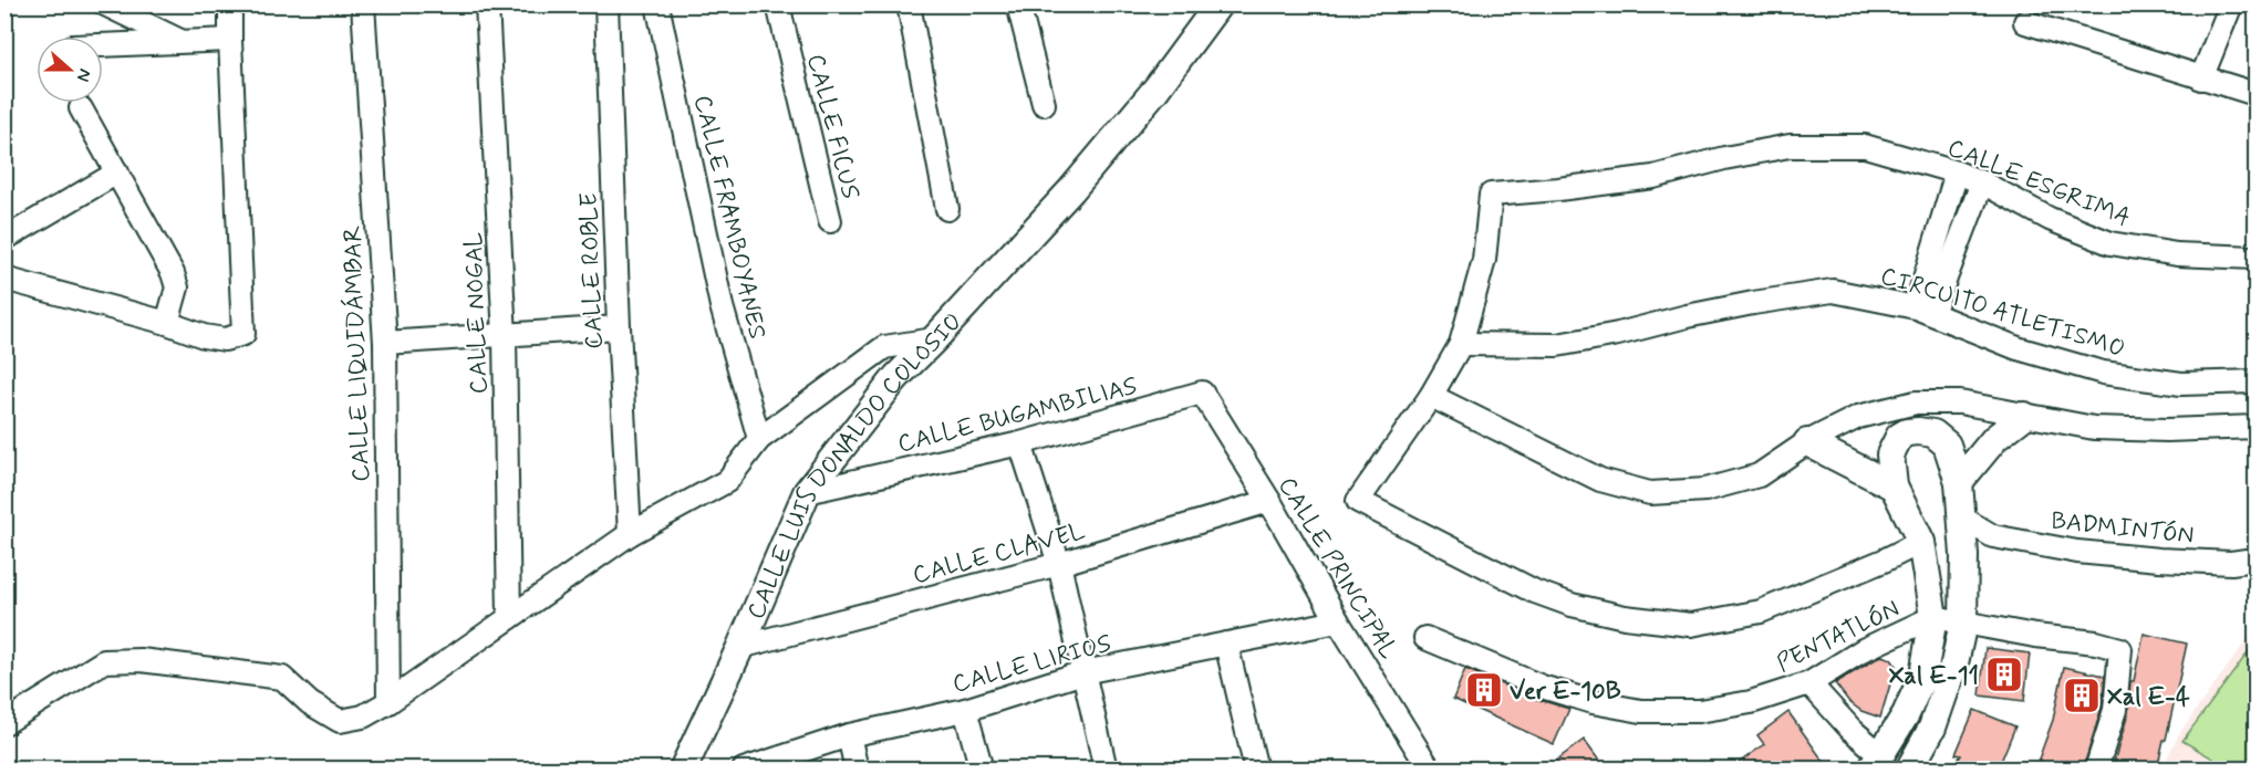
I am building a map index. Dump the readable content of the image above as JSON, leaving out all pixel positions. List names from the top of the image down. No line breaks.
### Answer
{"streets":{"street":["CALLE FICUS","CALLE ESGRIMA","CALLE FRAMBOYANES","CALLE ROBLE","CIRCUITO ATLETISMO","CALLE NOGAL","CALLE LIQUIDÁMBAR","CALLE BUGAMBILIAS","CALLE LUIS DONALDO COLOSIO","BADMINTÓN","CALLE CLAVEL","CALLE PRINCIPAL","PENTATLÓN","CALLE LIRIOS"]},"crossings":[["CALLE ESGRIMA","CIRCUITO ATLETISMO"],["CALLE BUGAMBILIAS","CALLE LUIS DONALDO COLOSIO"],["CALLE BUGAMBILIAS","CALLE PRINCIPAL"],["CALLE LUIS DONALDO COLOSIO","CALLE CLAVEL"],["CALLE CLAVEL","CALLE PRINCIPAL"],["CALLE PRINCIPAL","CALLE LIRIOS"]],"places":{"building":["Xal E-11","Ver E-10B","Xal E-4"]},"north":"right"}
